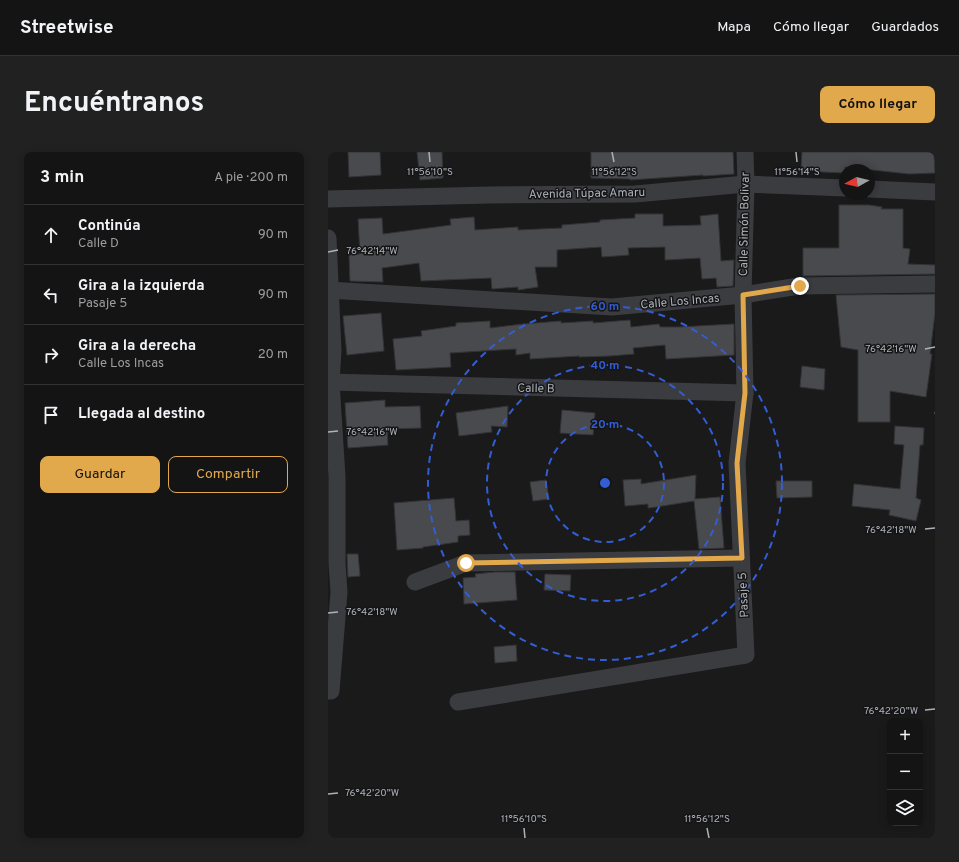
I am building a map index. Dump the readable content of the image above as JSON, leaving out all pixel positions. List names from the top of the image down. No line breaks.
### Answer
{"streets":{"street":["Avenida Túpac Amaru","Calle Simón Bolivar","Calle Los Incas","Calle B","Pasaje 5"]},"crossings":[["Avenida Túpac Amaru","Calle Simón Bolivar"],["Calle Simón Bolivar","Calle Los Incas"],["Calle Simón Bolivar","Pasaje 5"],["Calle Los Incas","Pasaje 5"],["Calle B","Pasaje 5"]],"north":"left","page":{"header":"Streetwise","nav":["Mapa","Cómo llegar","Guardados"],"title":"Encuéntranos","buttons":["Cómo llegar",["Guardar","Compartir"]],"heading":["3 min","A pie · 200 m"],"list":[["Continúa","Calle D","90 m"],["Gira a la izquierda","Pasaje 5","90 m"],["Gira a la derecha","Calle Los Incas","20 m"],"Llegada al destino"],"map_buttons":["+","−"]},"coordinates":["11°56'10\"S","11°56'12\"S","11°56'14\"S","76°42'14\"W","76°42'16\"W","76°42'18\"W","76°42'20\"W"],"rings":["60 m","40 m","20 m"]}
